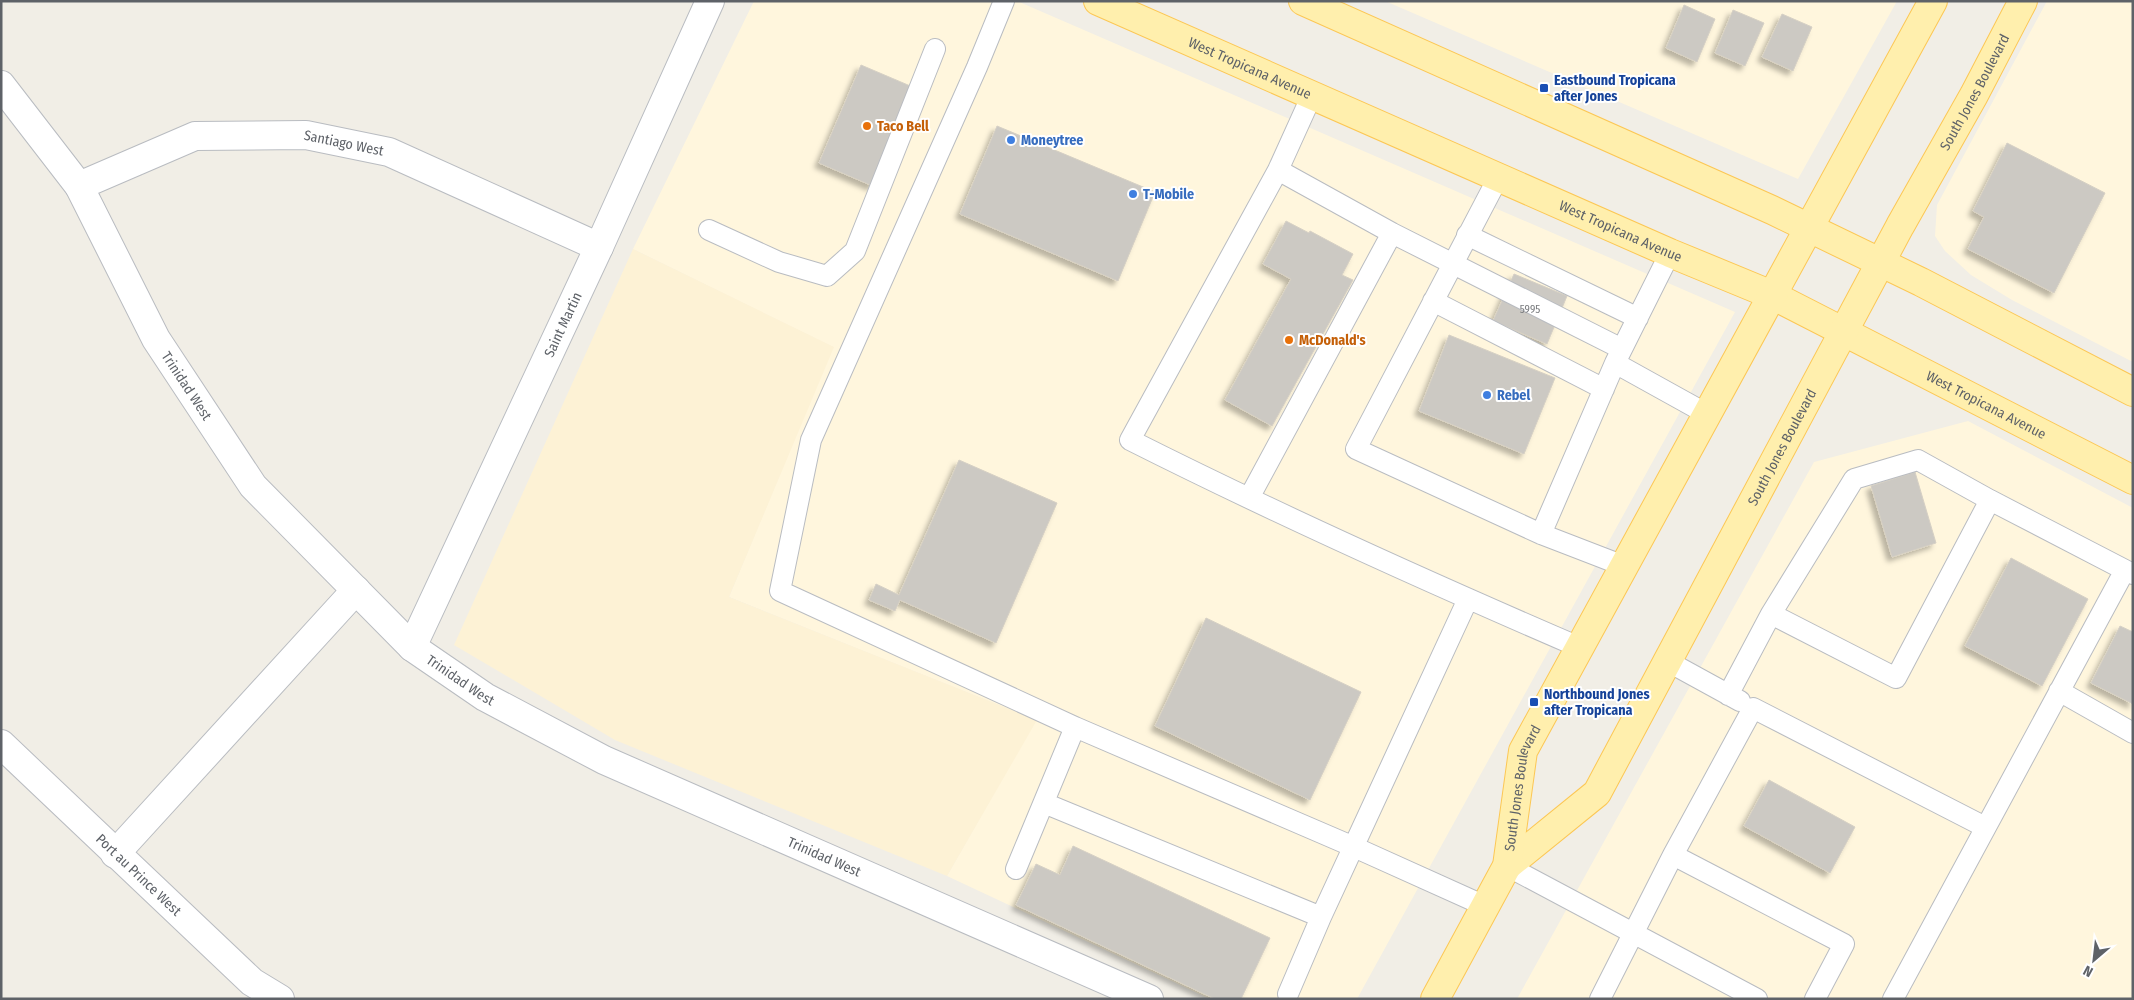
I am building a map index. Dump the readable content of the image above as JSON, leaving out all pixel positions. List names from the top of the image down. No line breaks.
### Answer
{"streets":{"main road":["West Tropicana Avenue","South Jones Boulevard"],"street":["Santiago West","Saint Martin","Trinidad West","Port au Prince West"]},"crossings":[["West Tropicana Avenue","South Jones Boulevard"],["Santiago West","Saint Martin"],["Santiago West","Trinidad West"],["Saint Martin","Trinidad West"]],"places":{"transit":["Eastbound Tropicana after Jones","Northbound Jones after Tropicana"],"other":["Taco Bell","Moneytree","T-Mobile","McDonald's","Rebel"]},"house_numbers":["5995"],"north":"bottom left"}
